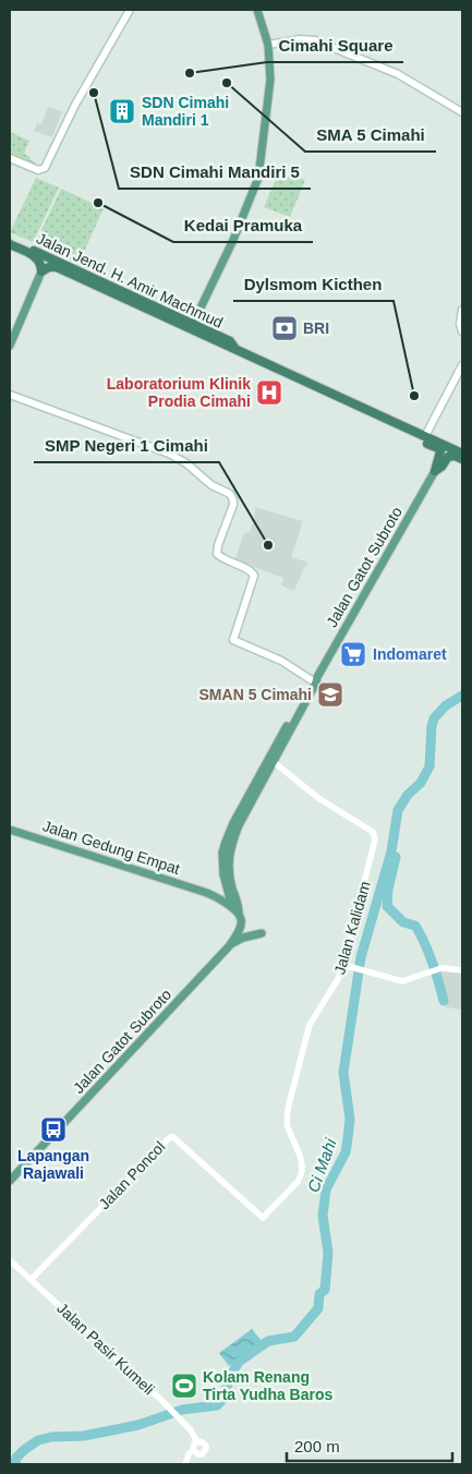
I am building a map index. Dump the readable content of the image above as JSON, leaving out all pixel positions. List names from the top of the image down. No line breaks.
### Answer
{"streets":{"highway":["Jalan Jend. H. Amir Machmud"],"main road":["Jalan Gatot Subroto","Jalan Gedung Empat"],"street":["Jalan Kalidam","Jalan Poncol","Jalan Pasir Kumeli"]},"crossings":[["Jalan Jend. H. Amir Machmud","Jalan Gatot Subroto"],["Jalan Gatot Subroto","Jalan Gedung Empat"],["Jalan Gatot Subroto","Jalan Kalidam"],["Jalan Kalidam","Jalan Poncol"],["Jalan Poncol","Jalan Pasir Kumeli"]],"water":["Ci Mahi"],"places":{"other":["Cimahi Square","SMA 5 Cimahi","SDN Cimahi Mandiri 5","Kedai Pramuka","Dylsmom Kicthen","SMP Negeri 1 Cimahi"],"building":["SDN Cimahi Mandiri 1"],"bank":["BRI"],"hospital":["Laboratorium Klinik Prodia Cimahi"],"supermarket":["Indomaret"],"school or university":["SMAN 5 Cimahi"],"bus stop":["Lapangan Rajawali"],"sports":["Kolam Renang Tirta Yudha Baros"]},"scale_bar":"200 m"}
